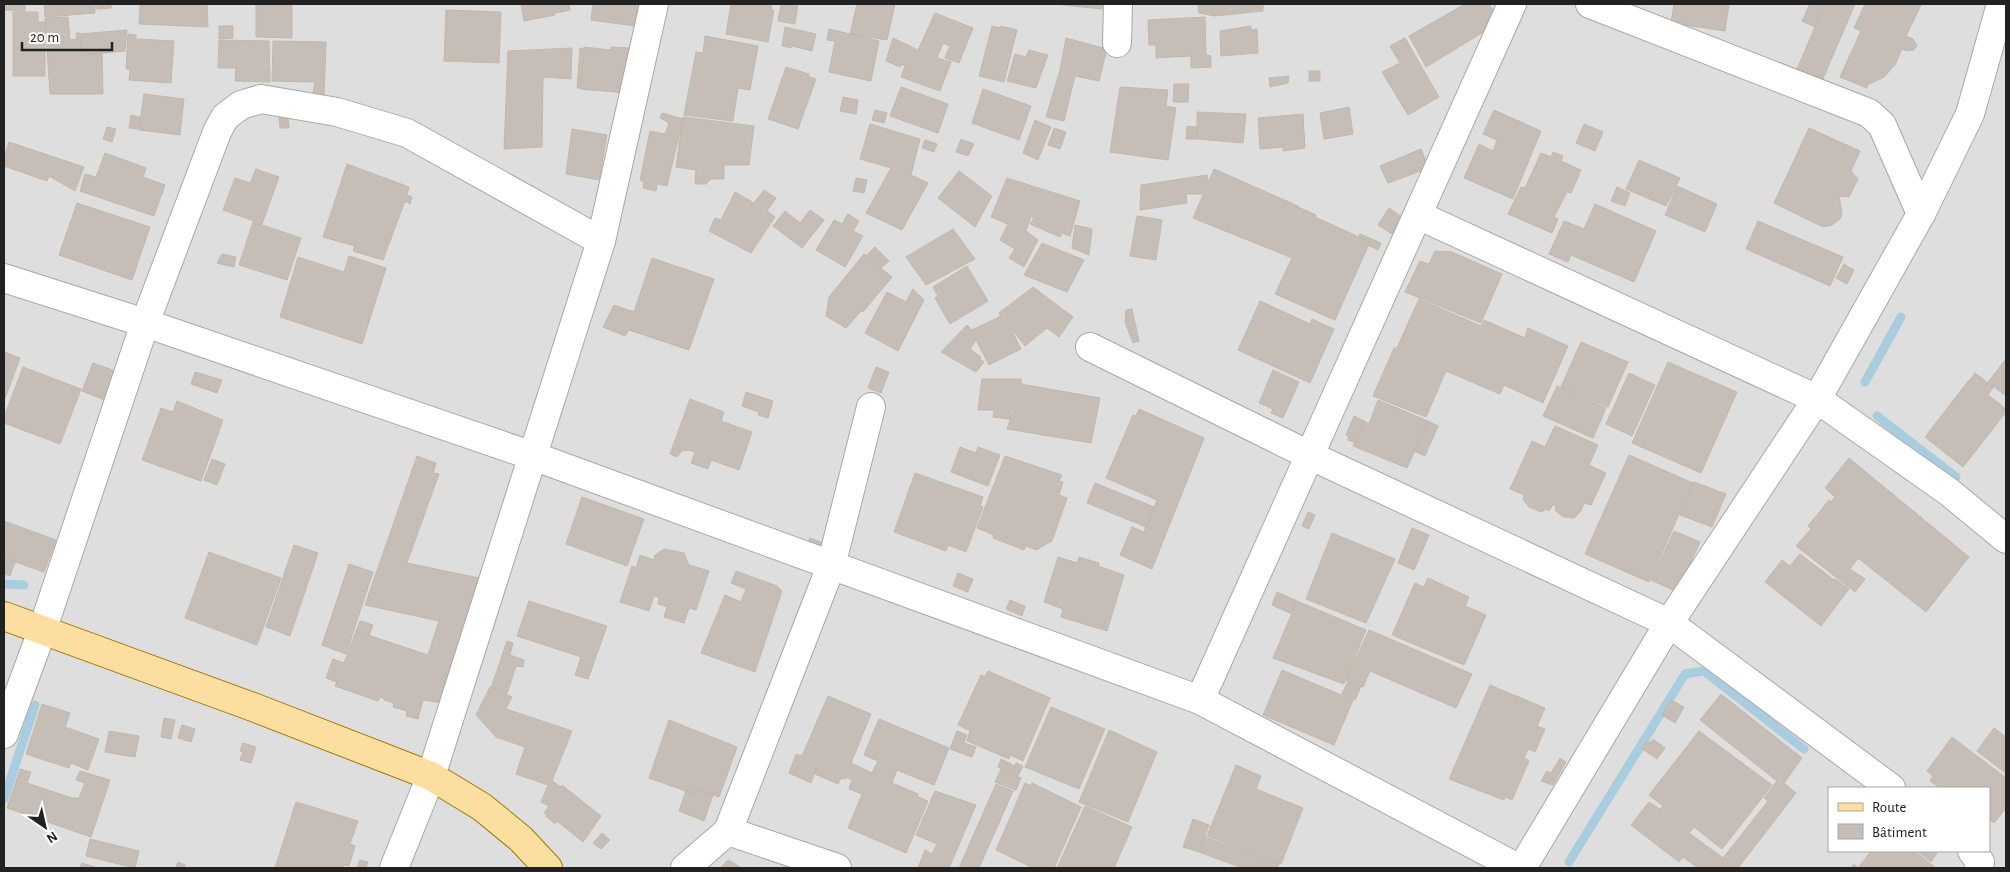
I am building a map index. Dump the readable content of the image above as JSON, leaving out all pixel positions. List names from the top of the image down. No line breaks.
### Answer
{"legend":["Route","Bâtiment"],"scale_bar":"20 m","north":"bottom right"}
